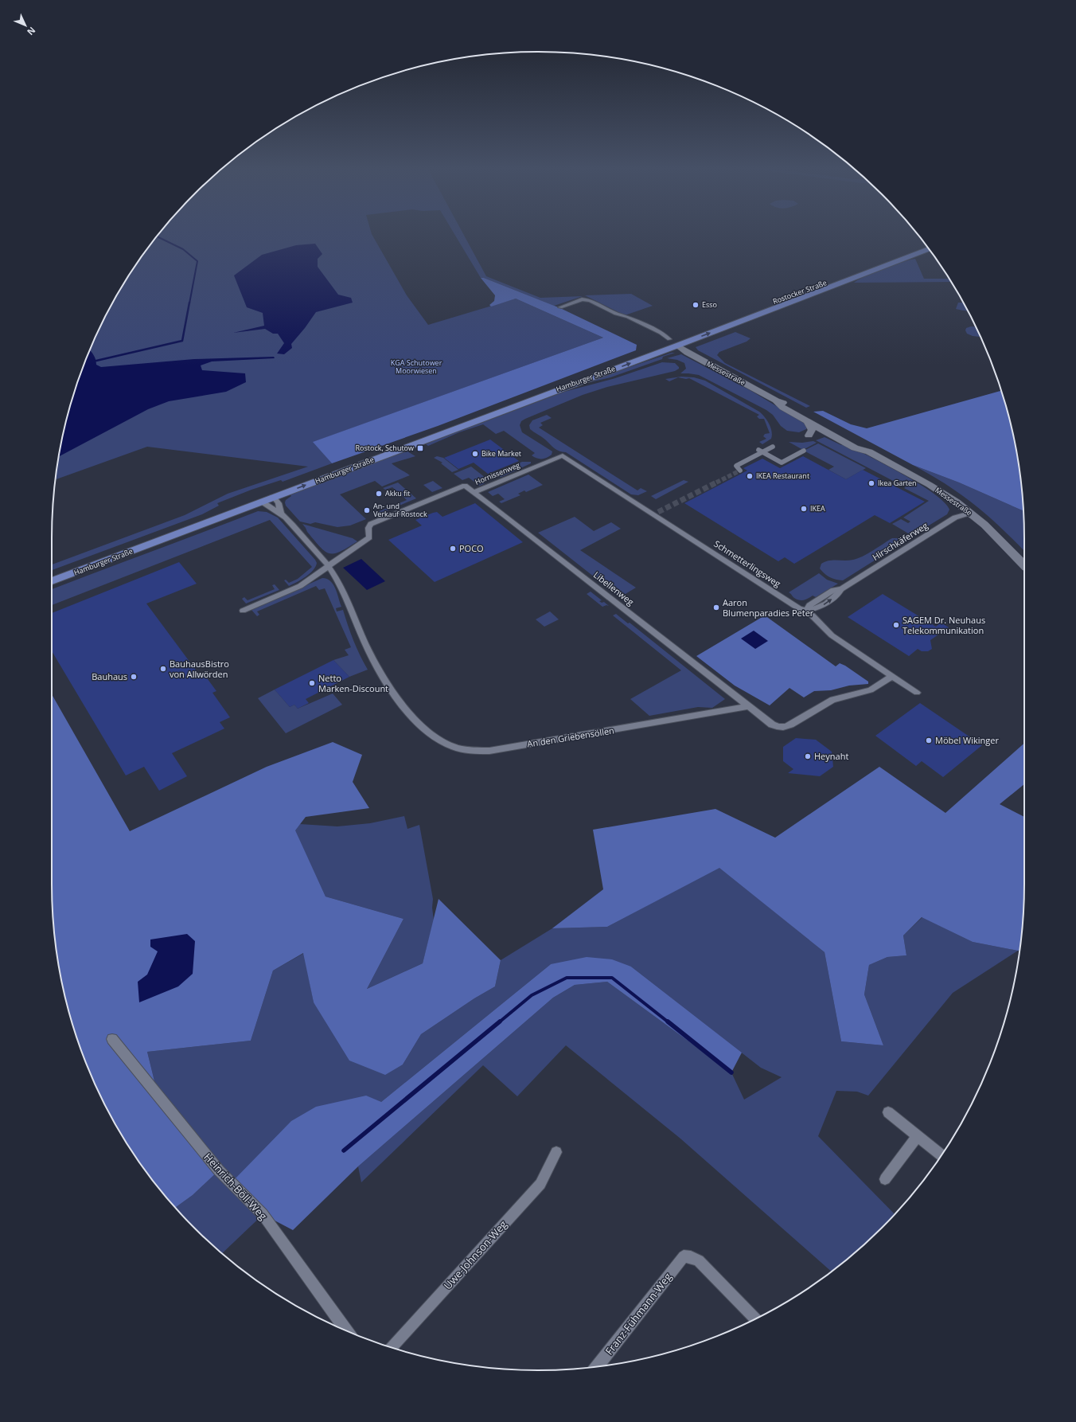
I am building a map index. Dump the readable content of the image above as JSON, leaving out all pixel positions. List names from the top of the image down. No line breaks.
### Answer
{"streets":{"main road":["Rostocker Straße","Messestraße","Hamburger Straße"],"street":["Hornissenweg","Hirschkäferweg","Schmetterlingsweg","Libellenweg","An den Griebensöllen","Heinrich-Böll-Weg","Uwe-Johnson-Weg","Franz-Fühmann-Weg"]},"crossings":[["Rostocker Straße","Messestraße"],["Rostocker Straße","Hamburger Straße"],["Messestraße","Hamburger Straße"],["Messestraße","Hirschkäferweg"],["Hamburger Straße","An den Griebensöllen"],["Hornissenweg","Schmetterlingsweg"],["Hornissenweg","Libellenweg"],["Hornissenweg","An den Griebensöllen"],["Hirschkäferweg","Schmetterlingsweg"],["Libellenweg","An den Griebensöllen"]],"parks":["KGA Schutower Moorwiesen"],"places":{"other":["Esso","Bike Market","IKEA Restaurant","Ikea Garten","Akku fit","IKEA","An- und Verkauf Rostock","POCO","Aaron Blumenparadies Peter","SAGEM Dr. Neuhaus Telekommunikation","BauhausBistro von Allwörden","Bauhaus","Netto Marken-Discount","Möbel Wikinger","Heynaht"],"transit":["Rostock, Schutow"]},"north":"bottom right"}
